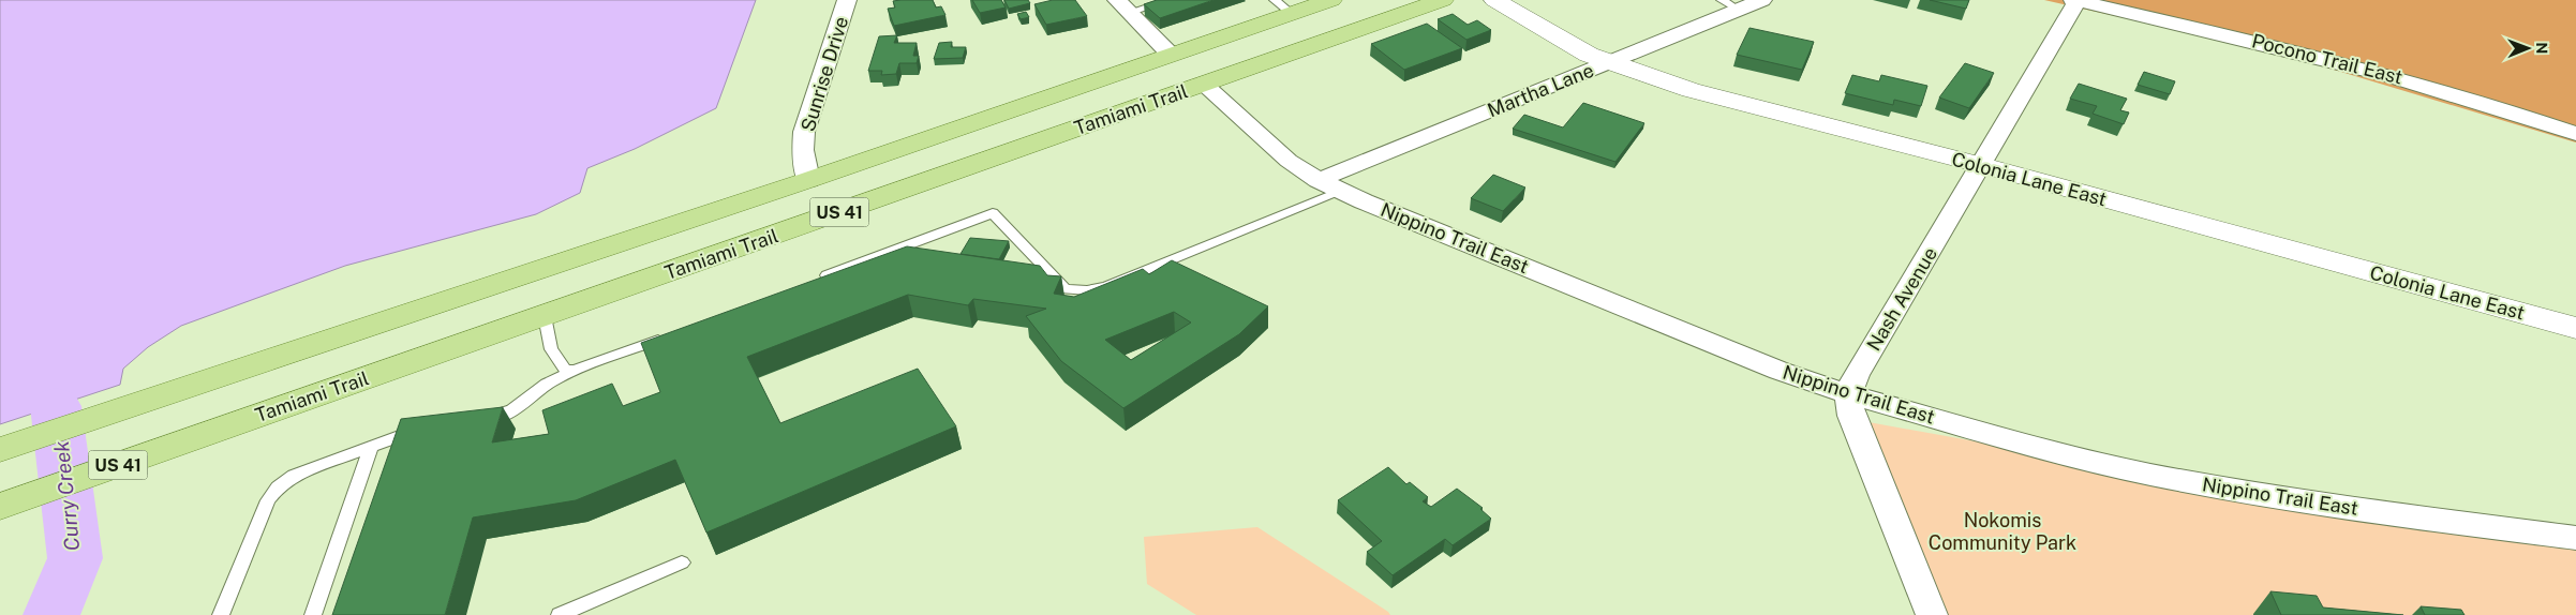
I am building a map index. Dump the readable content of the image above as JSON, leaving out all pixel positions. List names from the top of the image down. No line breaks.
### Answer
{"streets":{"main road":["Tamiami Trail","US 41"],"street":["Pocono Trail East","Sunrise Drive","Martha Lane","Colonia Lane East","Nippino Trail East","Nash Avenue"]},"crossings":[["Pocono Trail East","Nash Avenue"],["Sunrise Drive","Tamiami Trail"],["Martha Lane","Colonia Lane East"],["Martha Lane","Nippino Trail East"],["Tamiami Trail","Nippino Trail East"],["Colonia Lane East","Nash Avenue"],["Nippino Trail East","Nash Avenue"]],"water":["Curry Creek"],"parks":["Nokomis Community Park"],"north":"right"}
